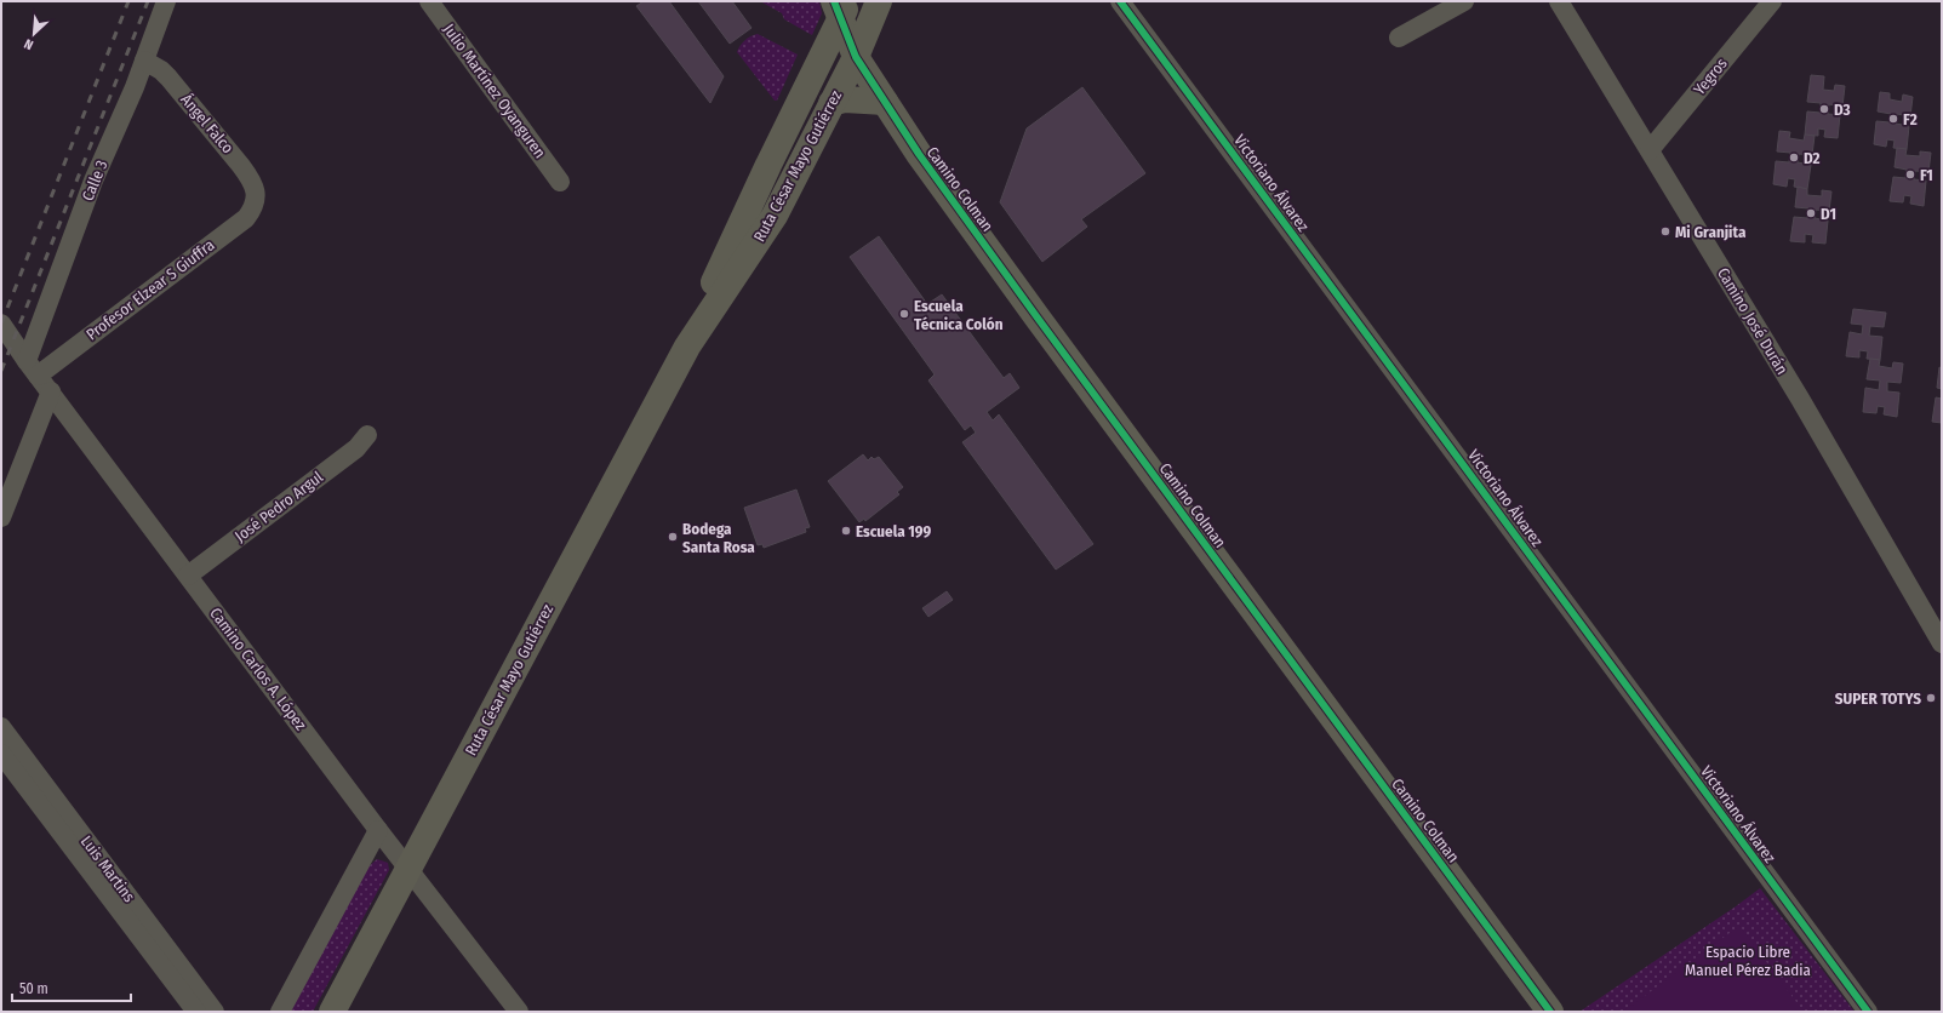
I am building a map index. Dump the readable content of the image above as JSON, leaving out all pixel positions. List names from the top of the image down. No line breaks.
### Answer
{"streets":{"main road":["Ruta César Mayo Gutiérrez","Camino Colman"],"street":["Yegros","Julio Martínez Oyanguren","Ángel Falco","Calle 3","Victoriano Álvarez","Profesor Elzear S Giuffra","Camino José Durán","José Pedro Argul","Camino Carlos A. López","Luis Martins"]},"crossings":[["Yegros","Camino José Durán"],["Ángel Falco","Calle 3"],["Ángel Falco","Profesor Elzear S Giuffra"],["Ruta César Mayo Gutiérrez","Camino Colman"],["Ruta César Mayo Gutiérrez","Camino Carlos A. López"],["Calle 3","Profesor Elzear S Giuffra"],["Calle 3","Camino Carlos A. López"],["Profesor Elzear S Giuffra","Camino Carlos A. López"],["José Pedro Argul","Camino Carlos A. López"]],"parks":["Espacio Libre Manuel Pérez Badia"],"places":["D3","F2","D2","F1","D1","Mi Granjita","Escuela Técnica Colón","Escuela 199","Bodega Santa Rosa","SUPER TOTYS"],"scale_bar":"50 m","north":"bottom left"}
